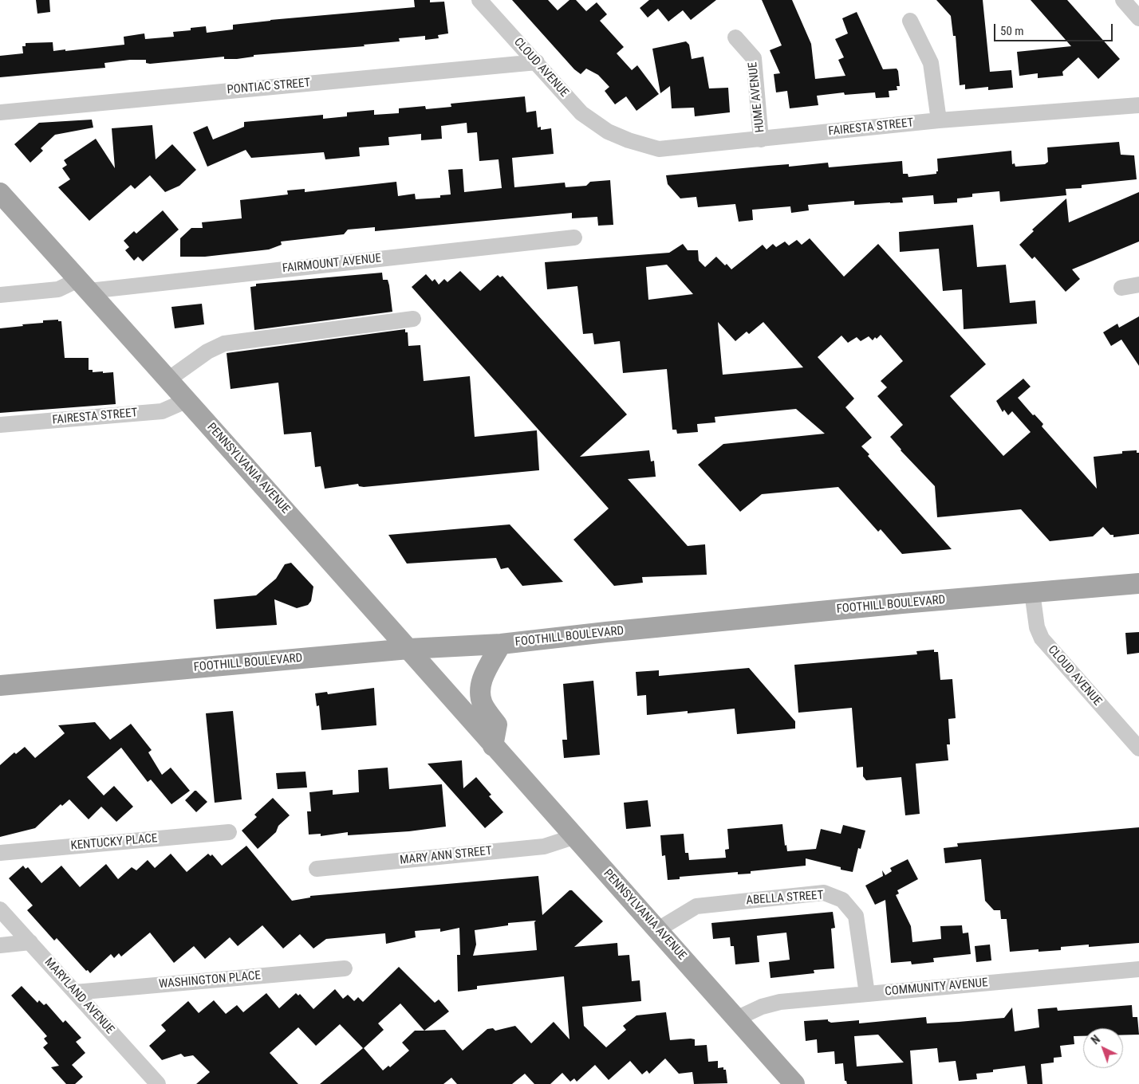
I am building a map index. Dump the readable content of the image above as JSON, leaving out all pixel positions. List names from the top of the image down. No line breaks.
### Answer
{"streets":{"main road":["PENNSYLVANIA AVENUE","FOOTHILL BOULEVARD"],"street":["CLOUD AVENUE","PONTIAC STREET","HUME AVENUE","FAIRESTA STREET","FAIRMOUNT AVENUE","KENTUCKY PLACE","MARY ANN STREET","ABELLA STREET","WASHINGTON PLACE","COMMUNITY AVENUE","MARYLAND AVENUE"]},"crossings":[["CLOUD AVENUE","PONTIAC STREET"],["CLOUD AVENUE","FAIRESTA STREET"],["CLOUD AVENUE","FOOTHILL BOULEVARD"],["HUME AVENUE","FAIRESTA STREET"],["FAIRESTA STREET","PENNSYLVANIA AVENUE"],["FAIRMOUNT AVENUE","PENNSYLVANIA AVENUE"],["PENNSYLVANIA AVENUE","FOOTHILL BOULEVARD"],["PENNSYLVANIA AVENUE","MARY ANN STREET"],["PENNSYLVANIA AVENUE","ABELLA STREET"],["PENNSYLVANIA AVENUE","COMMUNITY AVENUE"],["ABELLA STREET","COMMUNITY AVENUE"],["WASHINGTON PLACE","MARYLAND AVENUE"]],"scale_bar":"50 m","north":"top left"}
